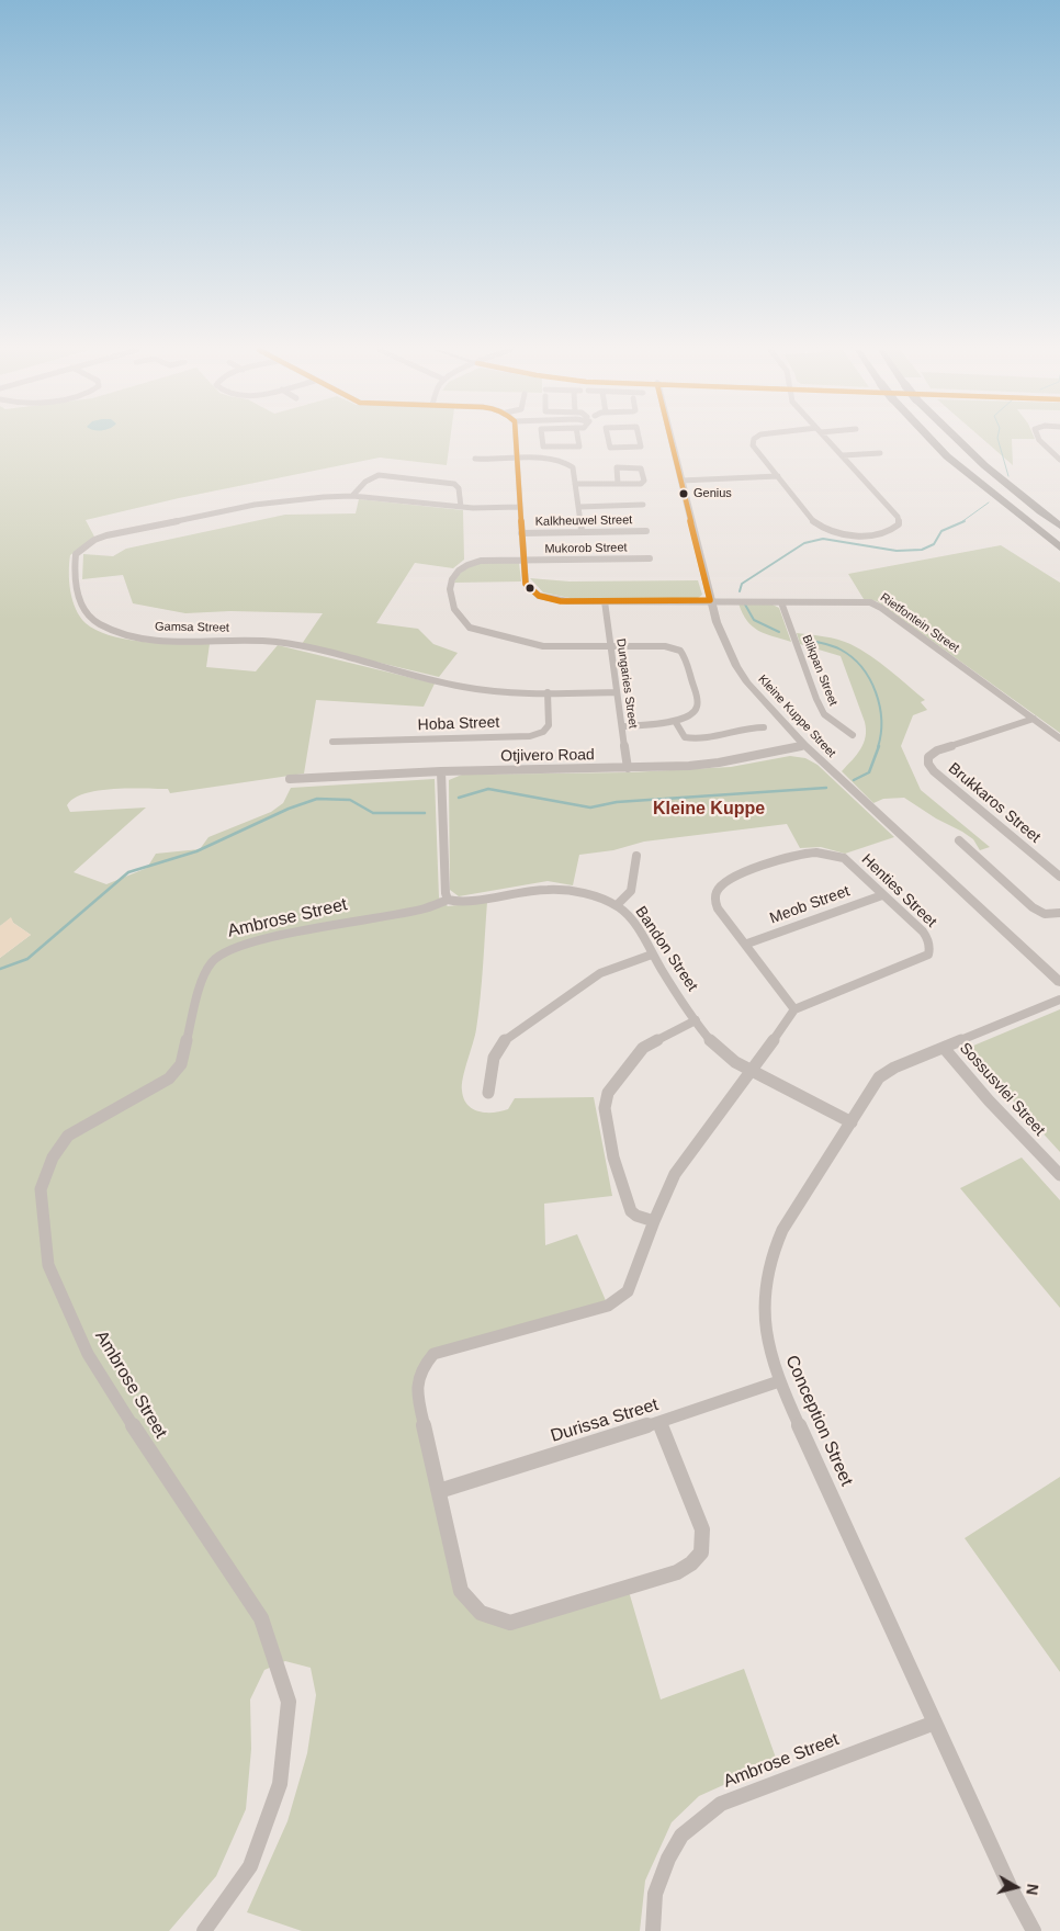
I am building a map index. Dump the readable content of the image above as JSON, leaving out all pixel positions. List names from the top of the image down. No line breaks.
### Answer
{"streets":{"street":["Kalkheuwel Street","Mukorob Street","Rietfontein Street","Gamsa Street","Blikpan Street","Dungaries Street","Kleine Kuppe Street","Hoba Street","Otjivero Road","Brukkaros Street","Henties Street","Meob Street","Ambrose Street","Bandon Street","Sossusvlei Street","Durissa Street","Conception Street"]},"crossings":[["Kalkheuwel Street","Rietfontein Street"],["Mukorob Street","Rietfontein Street"],["Rietfontein Street","Gamsa Street"],["Rietfontein Street","Blikpan Street"],["Rietfontein Street","Dungaries Street"],["Rietfontein Street","Kleine Kuppe Street"],["Rietfontein Street","Brukkaros Street"],["Gamsa Street","Dungaries Street"],["Gamsa Street","Hoba Street"],["Dungaries Street","Otjivero Road"],["Kleine Kuppe Street","Otjivero Road"],["Henties Street","Meob Street"],["Ambrose Street","Bandon Street"],["Ambrose Street","Conception Street"],["Bandon Street","Conception Street"],["Sossusvlei Street","Conception Street"],["Durissa Street","Conception Street"]],"districts":["Kleine Kuppe"],"places":["Genius"],"north":"right"}
